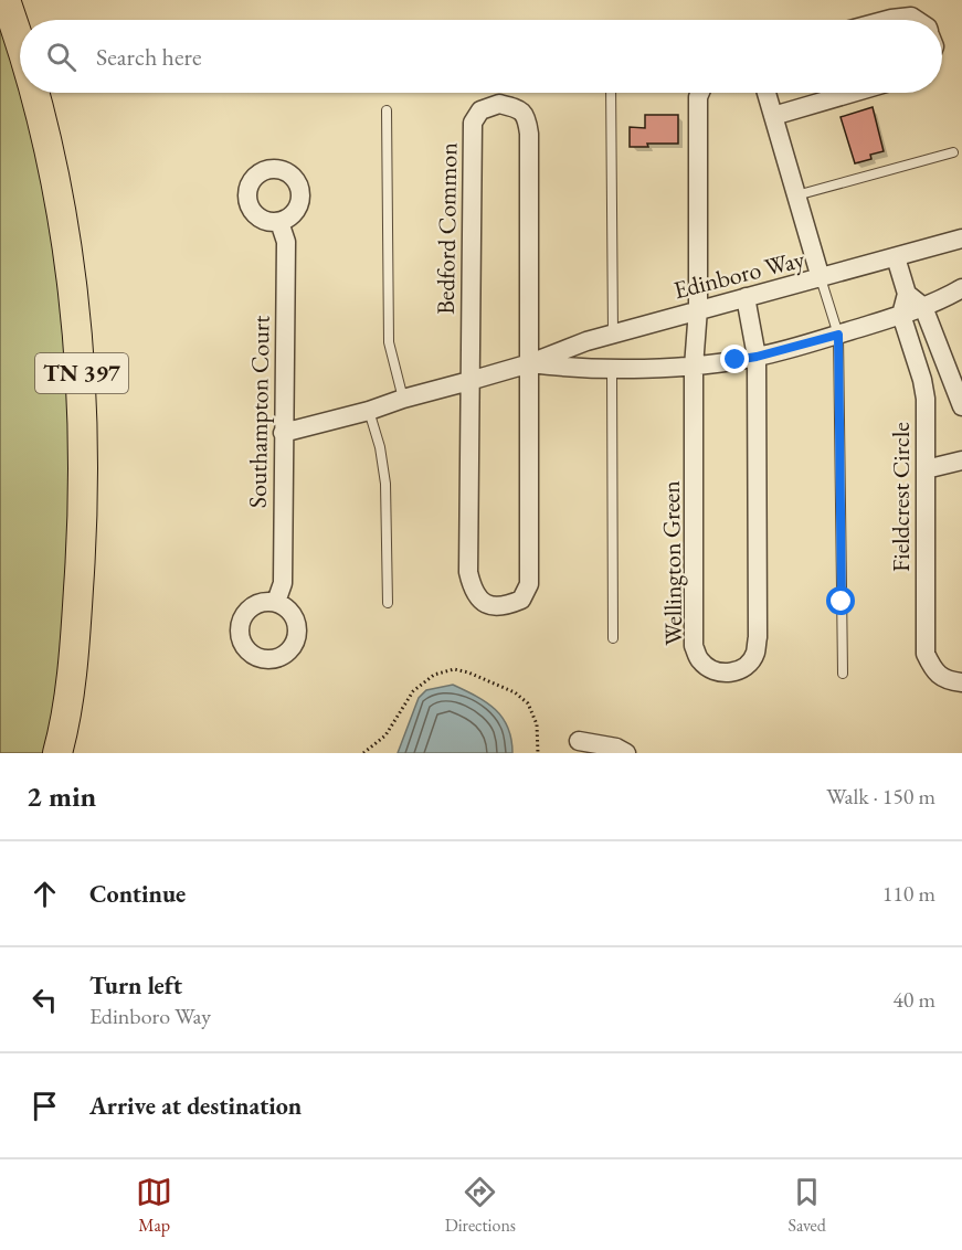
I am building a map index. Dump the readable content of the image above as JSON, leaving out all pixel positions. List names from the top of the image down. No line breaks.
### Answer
{"streets":{"main road":["TN 397"],"street":["Bedford Common","Edinboro Way","Southampton Court","Fieldcrest Circle","Wellington Green"]},"crossings":[["Bedford Common","Edinboro Way"],["Edinboro Way","Southampton Court"],["Edinboro Way","Fieldcrest Circle"],["Edinboro Way","Wellington Green"]],"page":{"search":"Search here","heading":["2 min","Walk · 150 m"],"list":[["Continue","110 m"],["Turn left","Edinboro Way","40 m"],"Arrive at destination"],"nav":["Map","Directions","Saved"]}}
